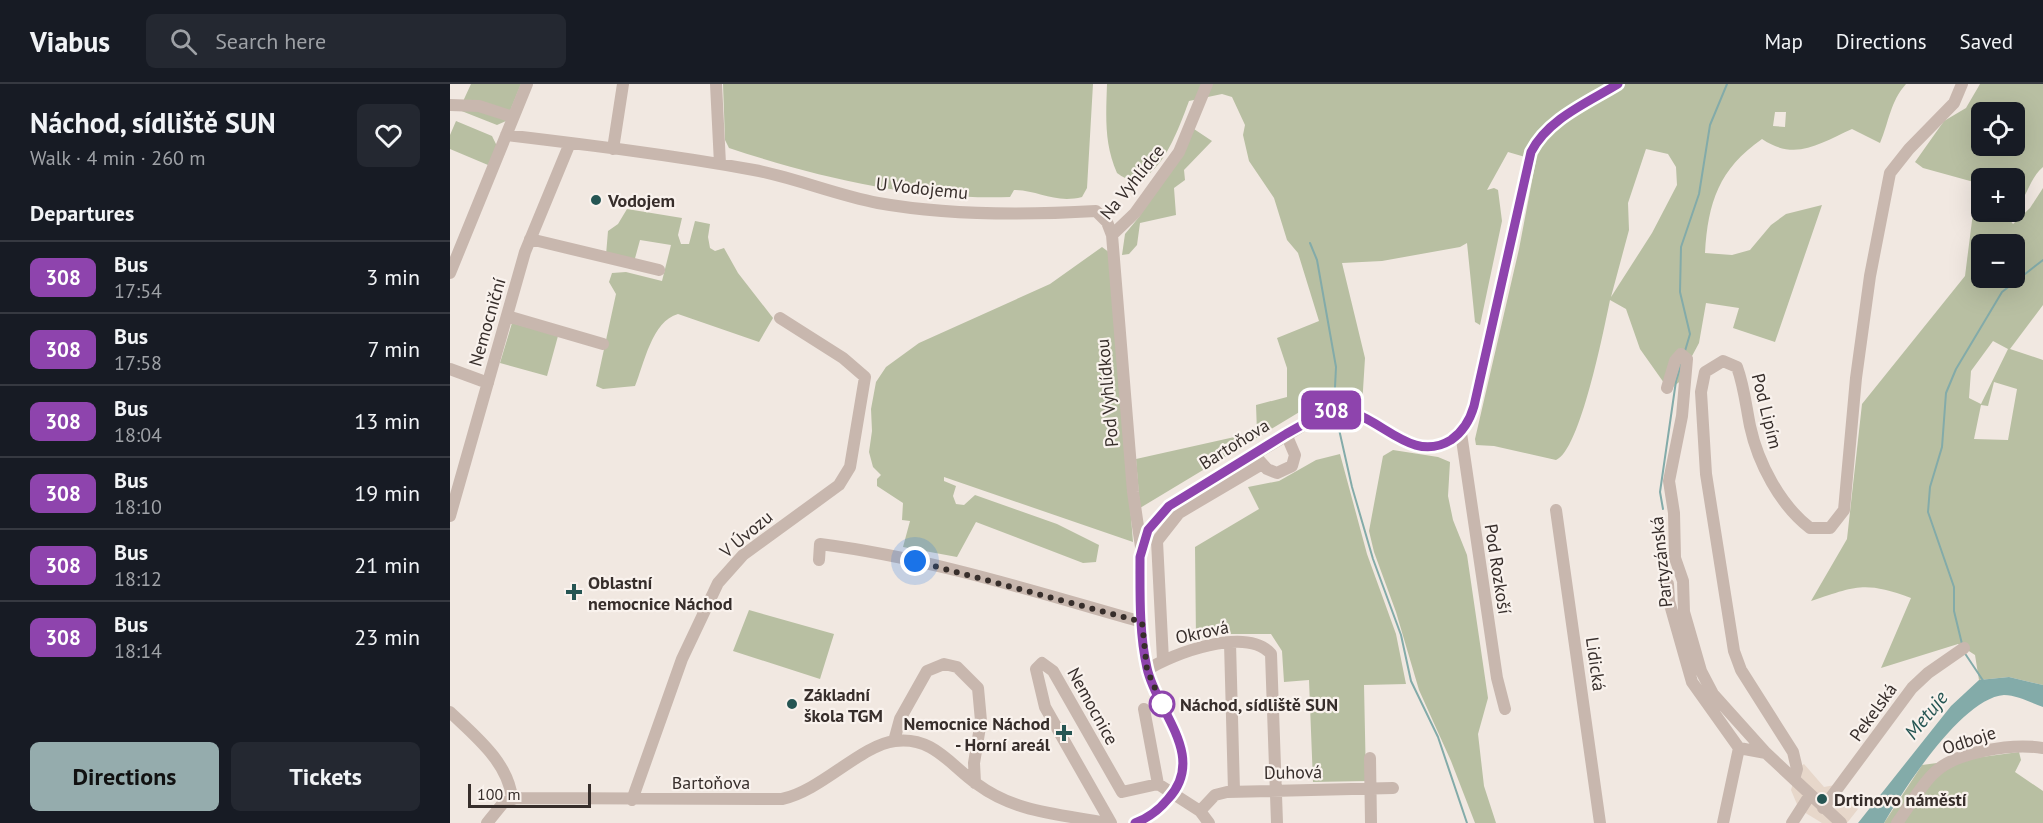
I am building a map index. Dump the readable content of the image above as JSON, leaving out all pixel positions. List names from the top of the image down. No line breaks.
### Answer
{"streets":{"street":["Na Vyhlídce","U Vodojemu","Nemocniční","Pod Vyhlídkou","Pod Lipím","Bartoňova","V Úvozu","Partyzánská","Pod Rozkoší","Okrová","Lidická","Nemocnice","Pekelská","Odboje","Duhová"]},"crossings":[["Na Vyhlídce","U Vodojemu"],["Na Vyhlídce","Pod Vyhlídkou"],["U Vodojemu","Nemocniční"],["U Vodojemu","Pod Vyhlídkou"],["Pod Vyhlídkou","Bartoňova"],["Bartoňova","V Úvozu"],["Bartoňova","Pod Rozkoší"],["Bartoňova","Okrová"],["Okrová","Duhová"]],"water":["Metuje"],"places":{"other":["Vodojem","Základní škola TGM","Náchod, sídliště SUN","Drtinovo náměstí"],"health":["Oblastní nemocnice Náchod","Nemocnice Náchod - Horní areál"]},"lines":["bus line 308"],"scale_bar":"100 m","page":{"header":"Viabus","search":"Search here","nav":["Map","Directions","Saved"],"heading":[["Náchod, sídliště SUN","Walk · 4 min · 260 m"],"Departures"],"on_map":"308","map_buttons":["+","−"],"list":[{"mark":"308","name":"Bus","note":"17:54","value":"3 min"},{"mark":"308","name":"Bus","note":"17:58","value":"7 min"},{"mark":"308","name":"Bus","note":"18:04","value":"13 min"},{"mark":"308","name":"Bus","note":"18:10","value":"19 min"},{"mark":"308","name":"Bus","note":"18:12","value":"21 min"},{"mark":"308","name":"Bus","note":"18:14","value":"23 min"}],"buttons":["Directions","Tickets"],"scale":"100 m"}}
